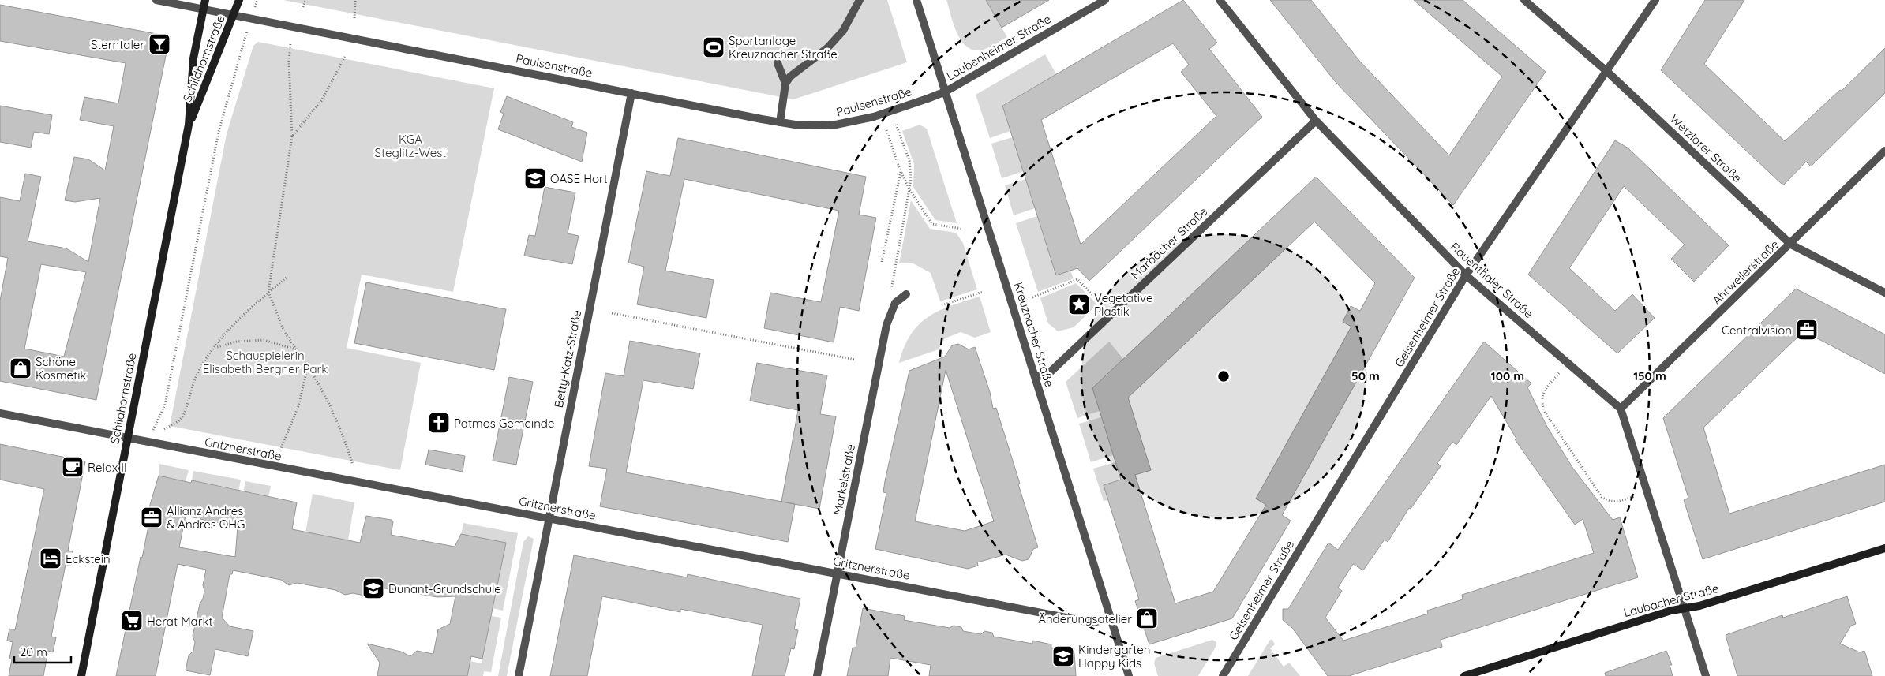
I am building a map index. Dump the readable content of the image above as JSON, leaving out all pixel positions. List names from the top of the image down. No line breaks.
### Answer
{"streets":{"main road":["Schildhornstraße","Laubacher Straße"],"street":["Laubenheimer Straße","Paulsenstraße","Wetzlarer Straße","Marbacher Straße","Ahrweilerstraße","Rauenthaler Straße","Geisenheimer Straße","Kreuznacher Straße","Betty-Katz-Straße","Gritznerstraße","Markelstraße"]},"crossings":[["Laubenheimer Straße","Paulsenstraße"],["Laubenheimer Straße","Kreuznacher Straße"],["Schildhornstraße","Paulsenstraße"],["Schildhornstraße","Gritznerstraße"],["Paulsenstraße","Kreuznacher Straße"],["Paulsenstraße","Betty-Katz-Straße"],["Wetzlarer Straße","Ahrweilerstraße"],["Wetzlarer Straße","Geisenheimer Straße"],["Marbacher Straße","Rauenthaler Straße"],["Marbacher Straße","Kreuznacher Straße"],["Ahrweilerstraße","Rauenthaler Straße"],["Rauenthaler Straße","Geisenheimer Straße"],["Kreuznacher Straße","Gritznerstraße"],["Betty-Katz-Straße","Gritznerstraße"],["Gritznerstraße","Markelstraße"]],"parks":["KGA Steglitz-West","Schauspielerin Elisabeth Bergner Park"],"places":{"bar":["Sterntaler"],"sports":["Sportanlage Kreuznacher Straße"],"school or university":["OASE Hort","Dunant-Grundschule","Kindergarten Happy Kids"],"place":["Vegetative Plastik"],"office":["Centralvision","Allianz Andres & Andres OHG"],"shop":["Schöne Kosmetik","Änderungsatelier"],"church":["Patmos Gemeinde"],"cafe":["Relax II"],"hotel":["Eckstein"],"supermarket":["Herat Markt"]},"scale_bar":"20 m","rings":["50 m","100 m","150 m"]}
